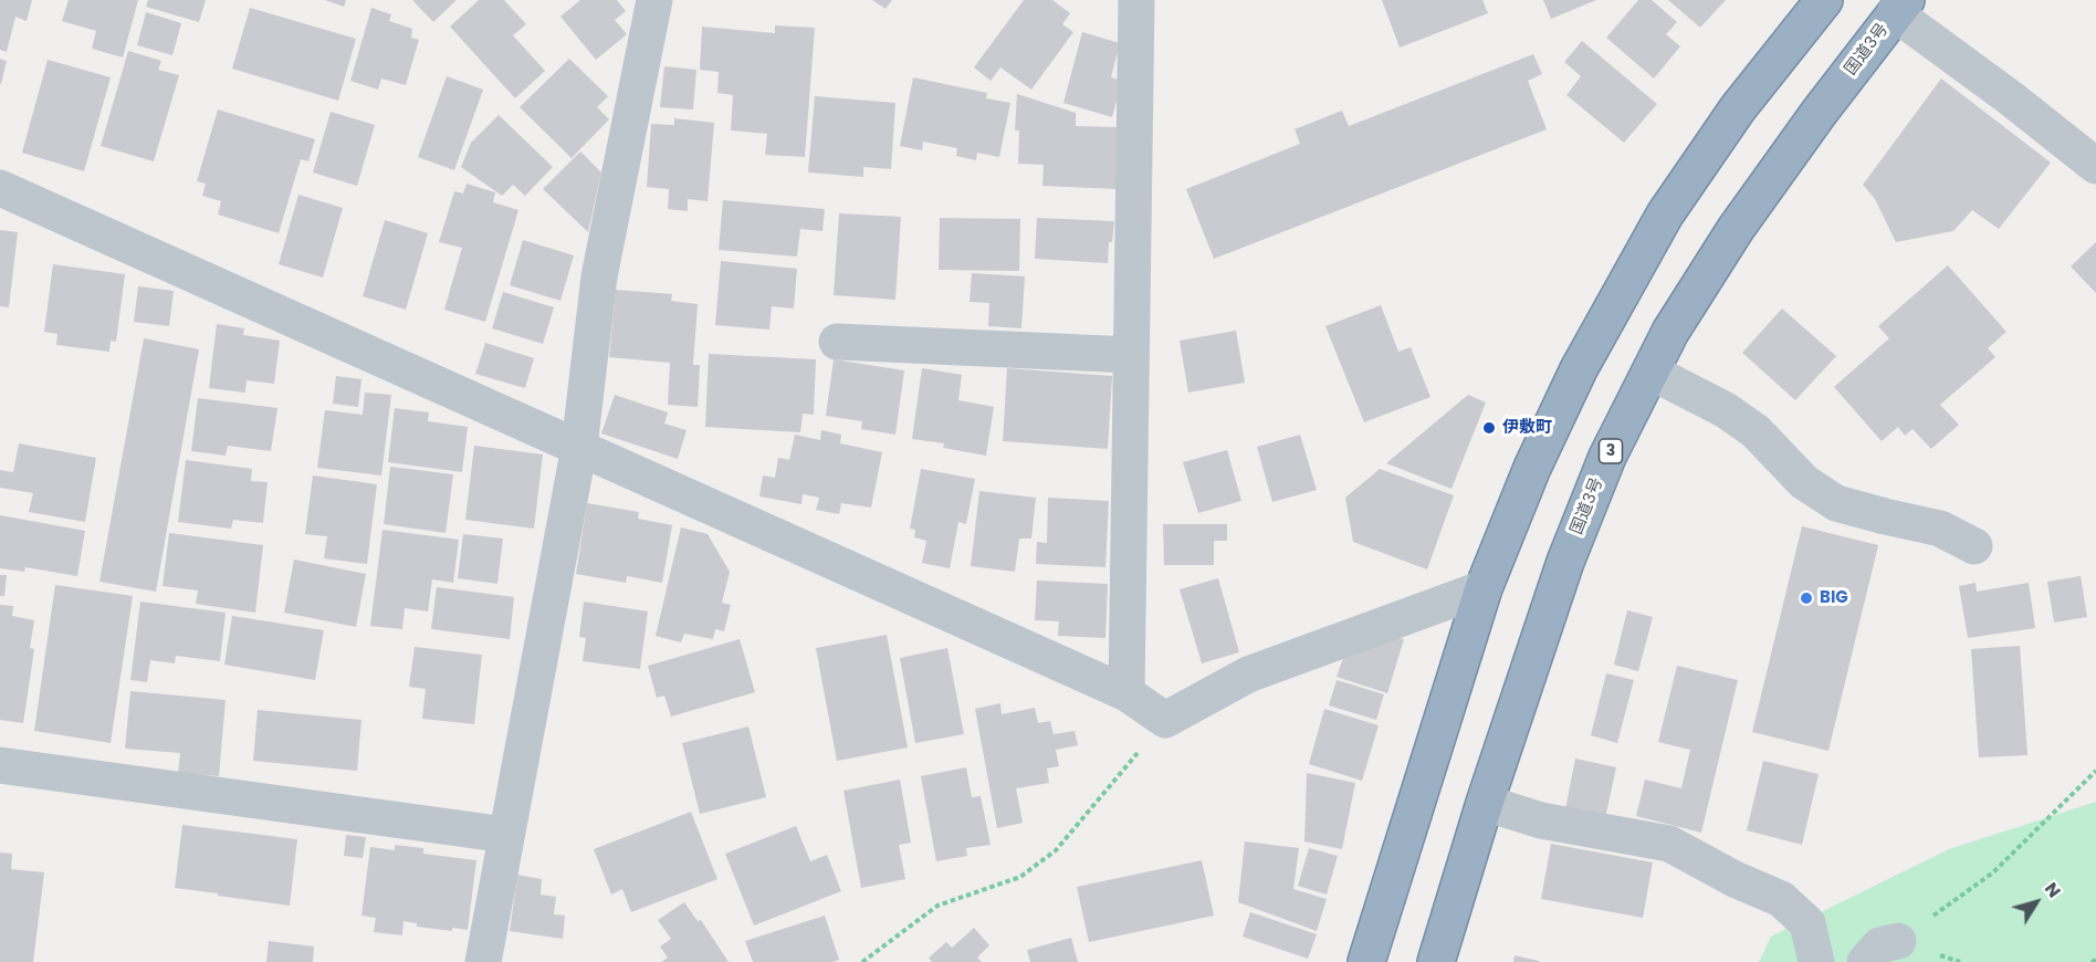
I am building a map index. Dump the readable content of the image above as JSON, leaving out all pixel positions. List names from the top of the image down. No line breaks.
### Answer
{"streets":{"highway":["国道3号","3"]},"places":["伊敷町","BIG"],"north":"top right"}
